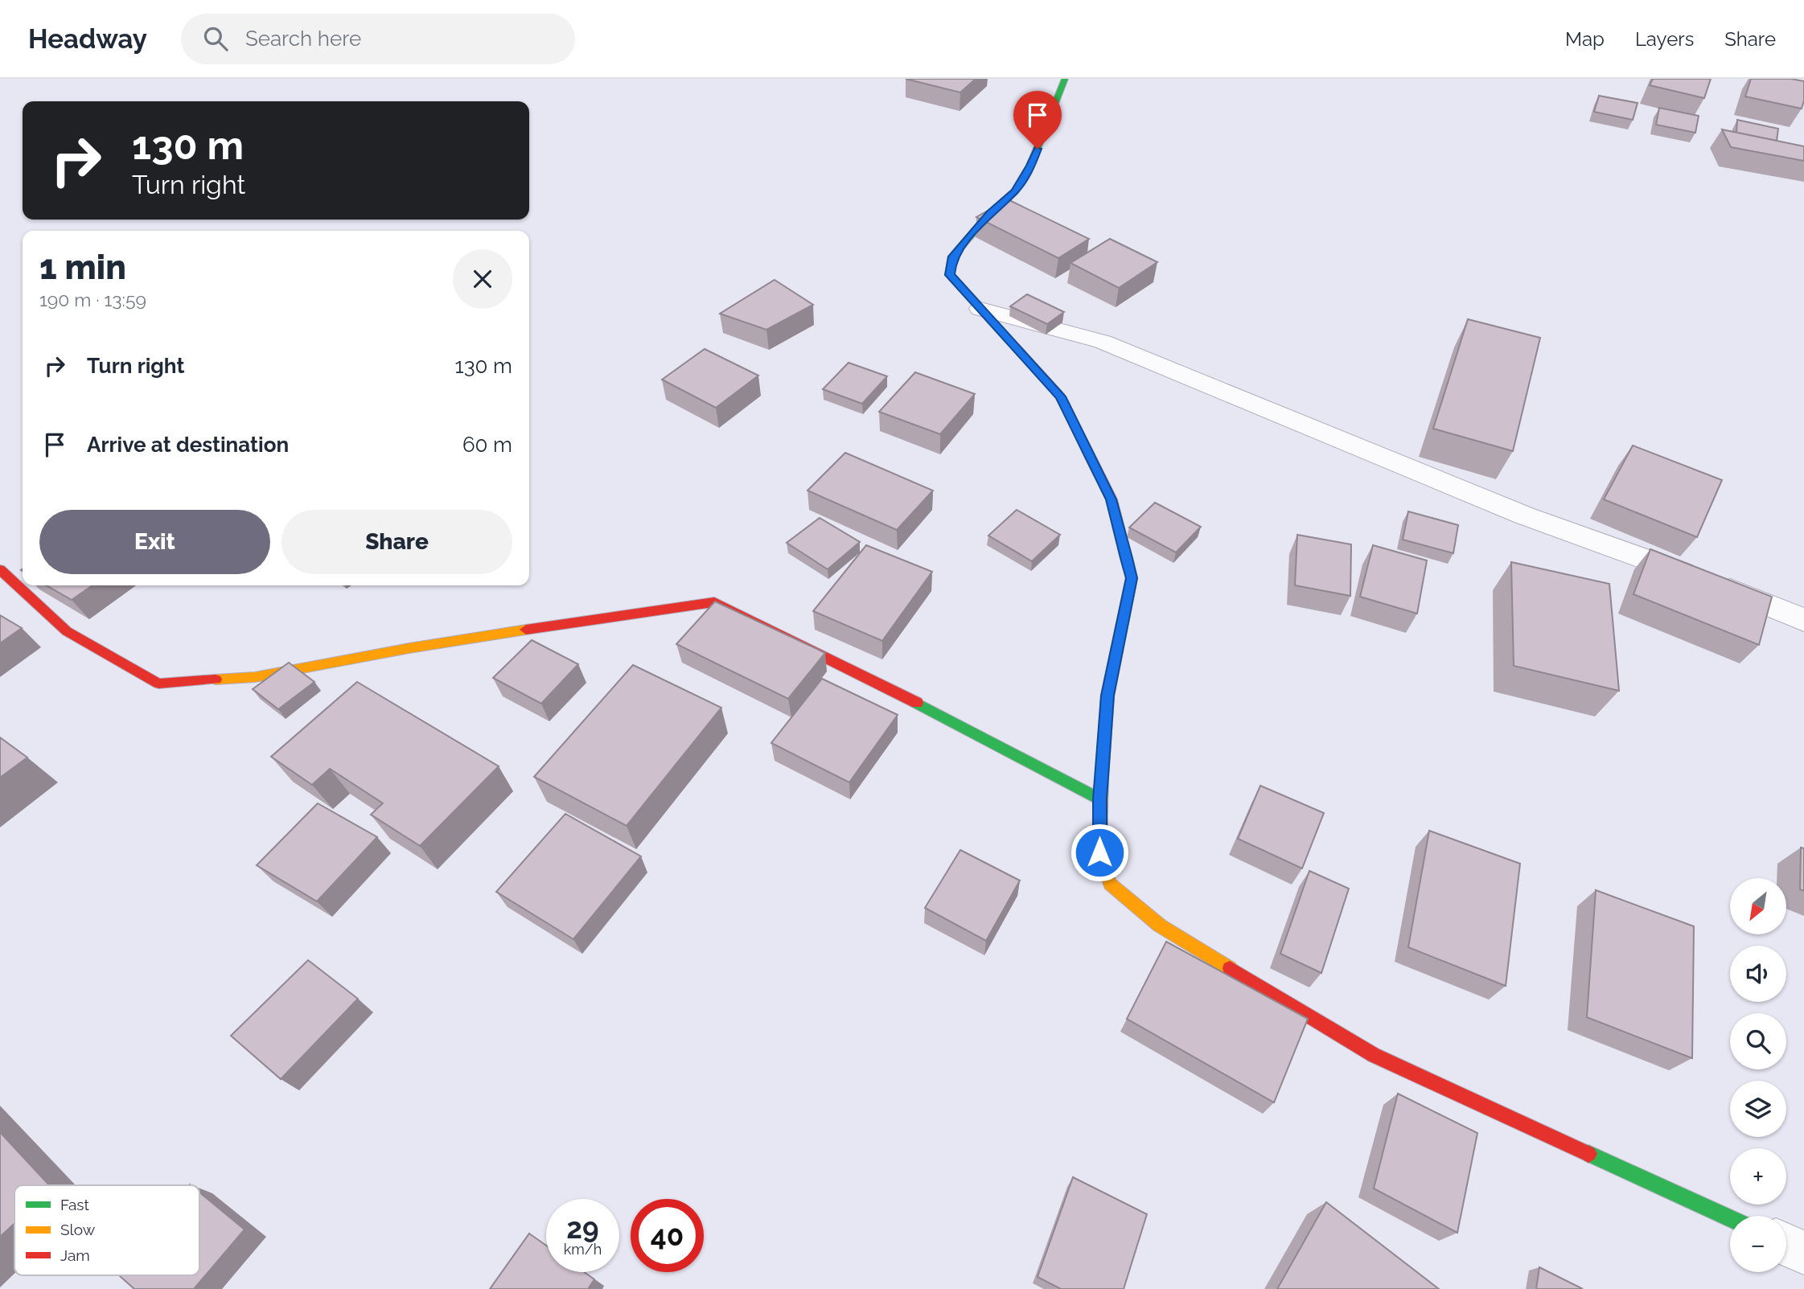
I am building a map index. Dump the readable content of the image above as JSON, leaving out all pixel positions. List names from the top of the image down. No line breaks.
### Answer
{"legend":["Fast","Slow","Jam"],"north":"bottom left","page":{"header":"Headway","search":"Search here","nav":["Map","Layers","Share"],"turn":["130 m","Turn right"],"heading":["1 min","190 m · 13:59"],"list":[{"name":"Turn right","value":"130 m"},{"name":"Arrive at destination","value":"60 m"}],"buttons":["Exit","Share"],"map_buttons":["+","−"],"speed":"29 km/h","limit":"40"}}
